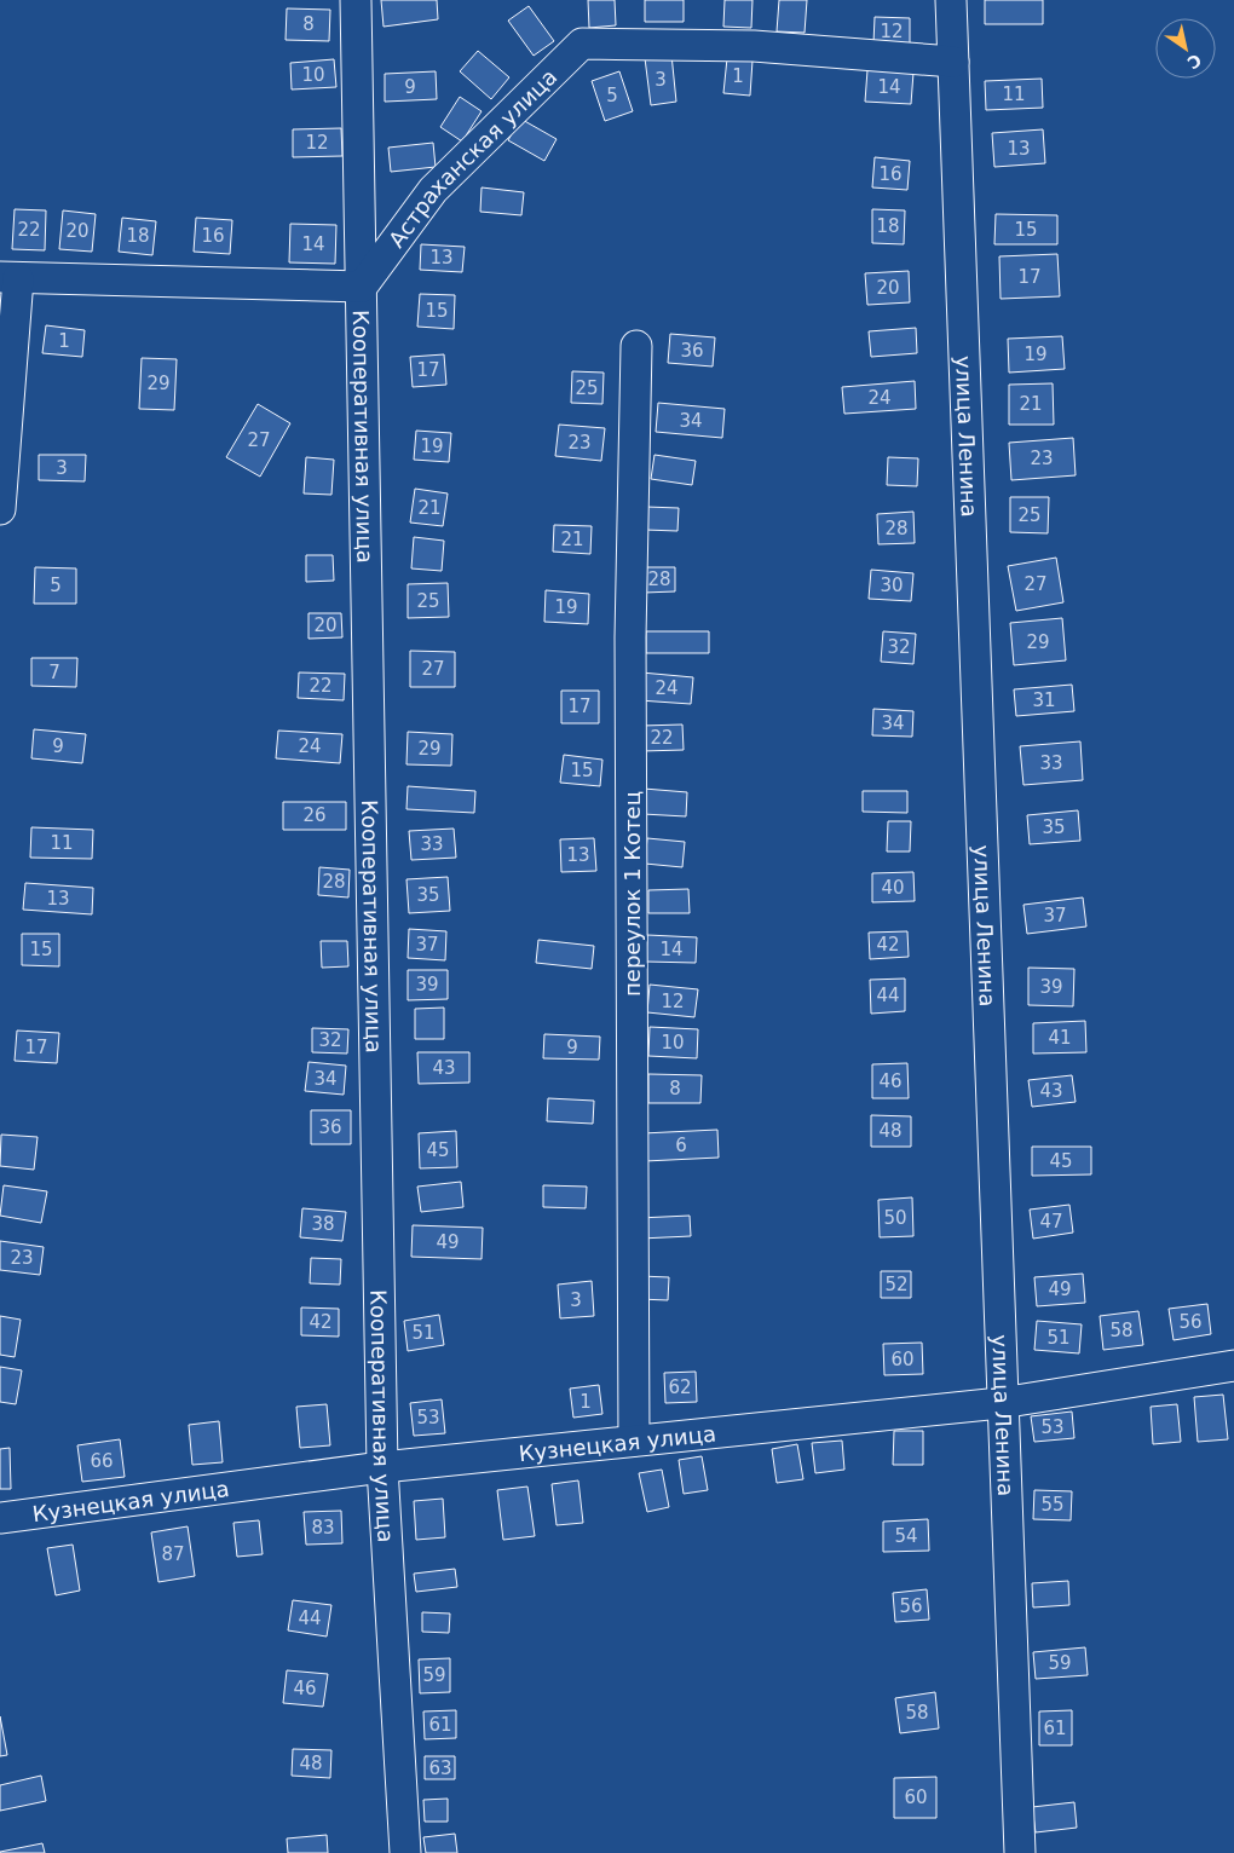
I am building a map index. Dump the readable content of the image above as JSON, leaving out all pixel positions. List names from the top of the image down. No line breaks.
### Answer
{"streets":{"street":["Астраханская улица","Кооперативная улица","улица Ленина","переулок 1 Котец","Кузнецкая улица"]},"crossings":[["Астраханская улица","Кооперативная улица"],["Астраханская улица","улица Ленина"],["Кооперативная улица","Кузнецкая улица"],["улица Ленина","Кузнецкая улица"],["переулок 1 Котец","Кузнецкая улица"]],"house_numbers":["8","12","10","1","3","9","14","11","5","12","13","16","18","22","15","20","18","16","14","13","17","20","15","1","36","19","17","29","25","24","21","34","27","23","19","23","3","21","25","28","21","28","27","5","30","25","19","20","29","32","27","7","22","24","31","17","34","22","9","24","29","33","15","26","35","11","33","13","28","40","35","13","37","37","42","15","14","39","39","44","12","41","32","10","17","9","43","34","46","8","43","36","48","6","45","45","50","47","38","49","23","52","49","3","42","56","58","51","51","60","62","1","53","53","66","55","83","54","87","56","44","59","59","46","58","61","61","48","63","60"],"north":"bottom right"}
